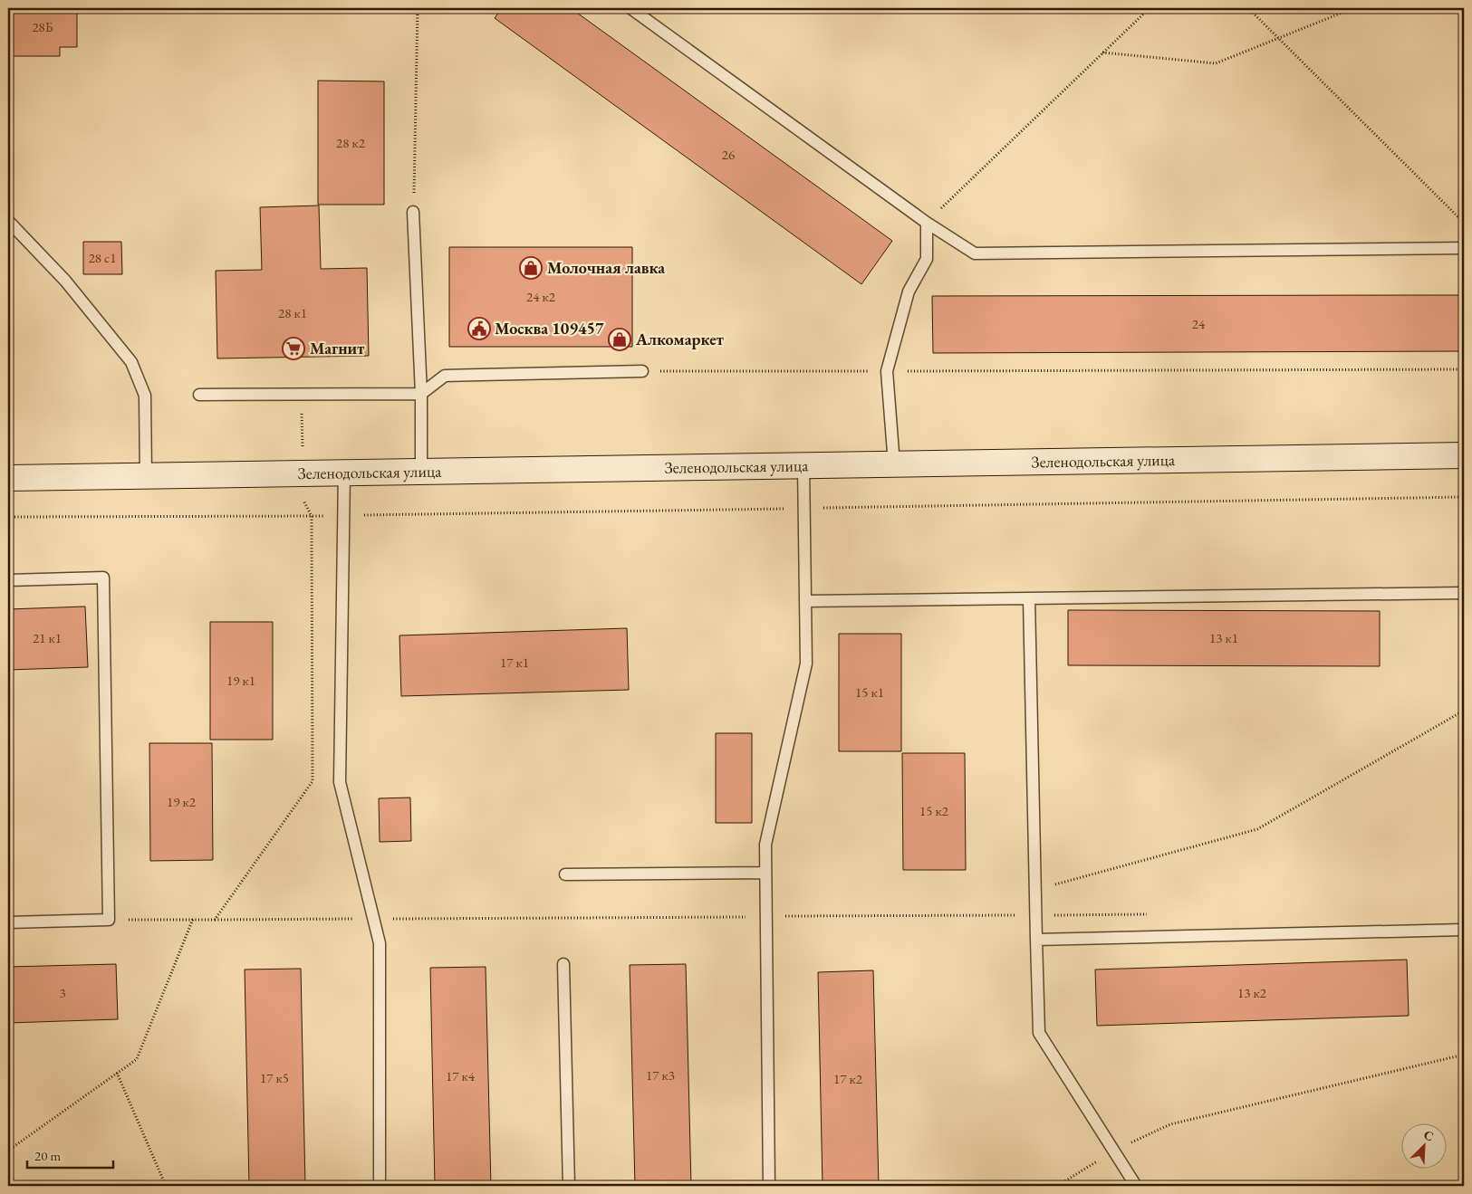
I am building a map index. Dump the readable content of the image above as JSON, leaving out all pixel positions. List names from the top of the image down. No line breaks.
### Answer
{"streets":{"street":["Зеленодольская улица"]},"places":{"shop":["Молочная лавка","Алкомаркет"],"public building":["Москва 109457"],"supermarket":["Магнит"]},"house_numbers":["28Б","28 к2","26","28 с1","24 к2","28 к1","24","21 к1","13 к1","17 к1","19 к1","15 к1","19 к2","15 к2","3","13 к2","17 к3","17 к4","17 к5","17 к2"],"scale_bar":"20 m","north":"top right"}
